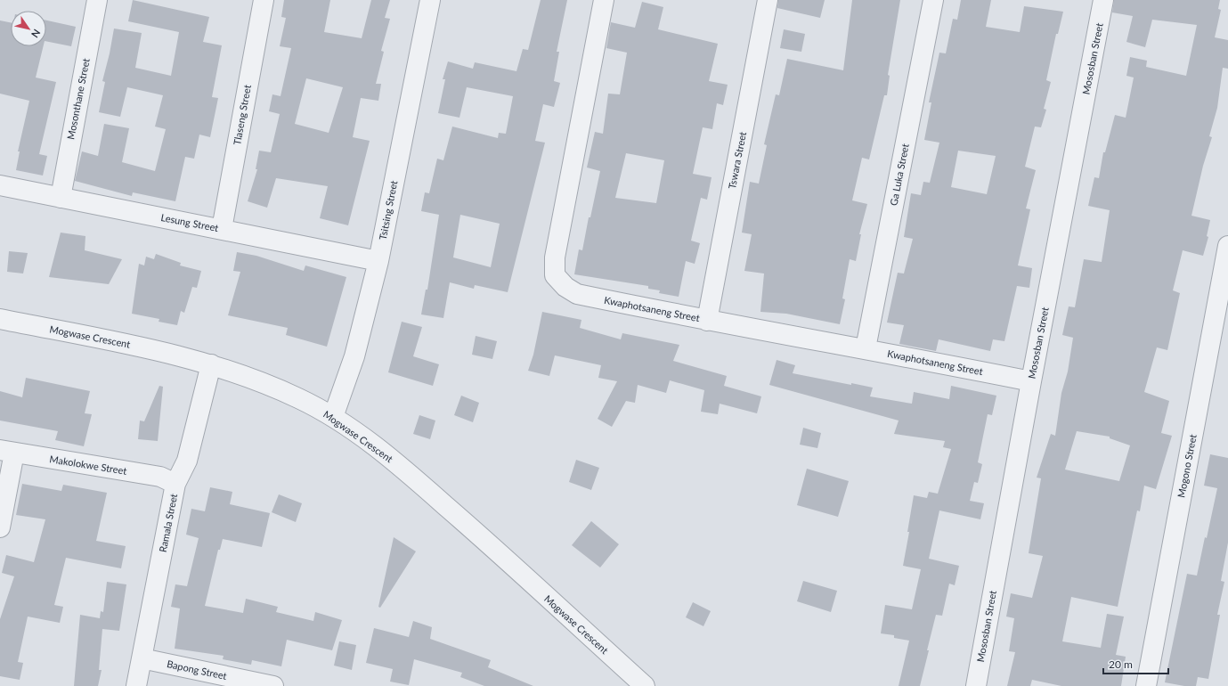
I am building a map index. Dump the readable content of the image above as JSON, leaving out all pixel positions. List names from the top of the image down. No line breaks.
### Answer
{"streets":{"street":["Mososban Street","Mosonthane Street","Tlaseng Street","Tswara Street","Ga Luka Street","Tsitsing Street","Lesung Street","Kwaphotsaneng Street","Mogwase Crescent","Makolokwe Street","Mogono Street","Ramala Street","Bapong Street"]},"crossings":[["Mososban Street","Kwaphotsaneng Street"],["Mosonthane Street","Lesung Street"],["Tlaseng Street","Lesung Street"],["Tswara Street","Kwaphotsaneng Street"],["Ga Luka Street","Kwaphotsaneng Street"],["Tsitsing Street","Lesung Street"],["Tsitsing Street","Mogwase Crescent"],["Mogwase Crescent","Ramala Street"],["Makolokwe Street","Ramala Street"],["Ramala Street","Bapong Street"]],"scale_bar":"20 m","north":"bottom right"}
